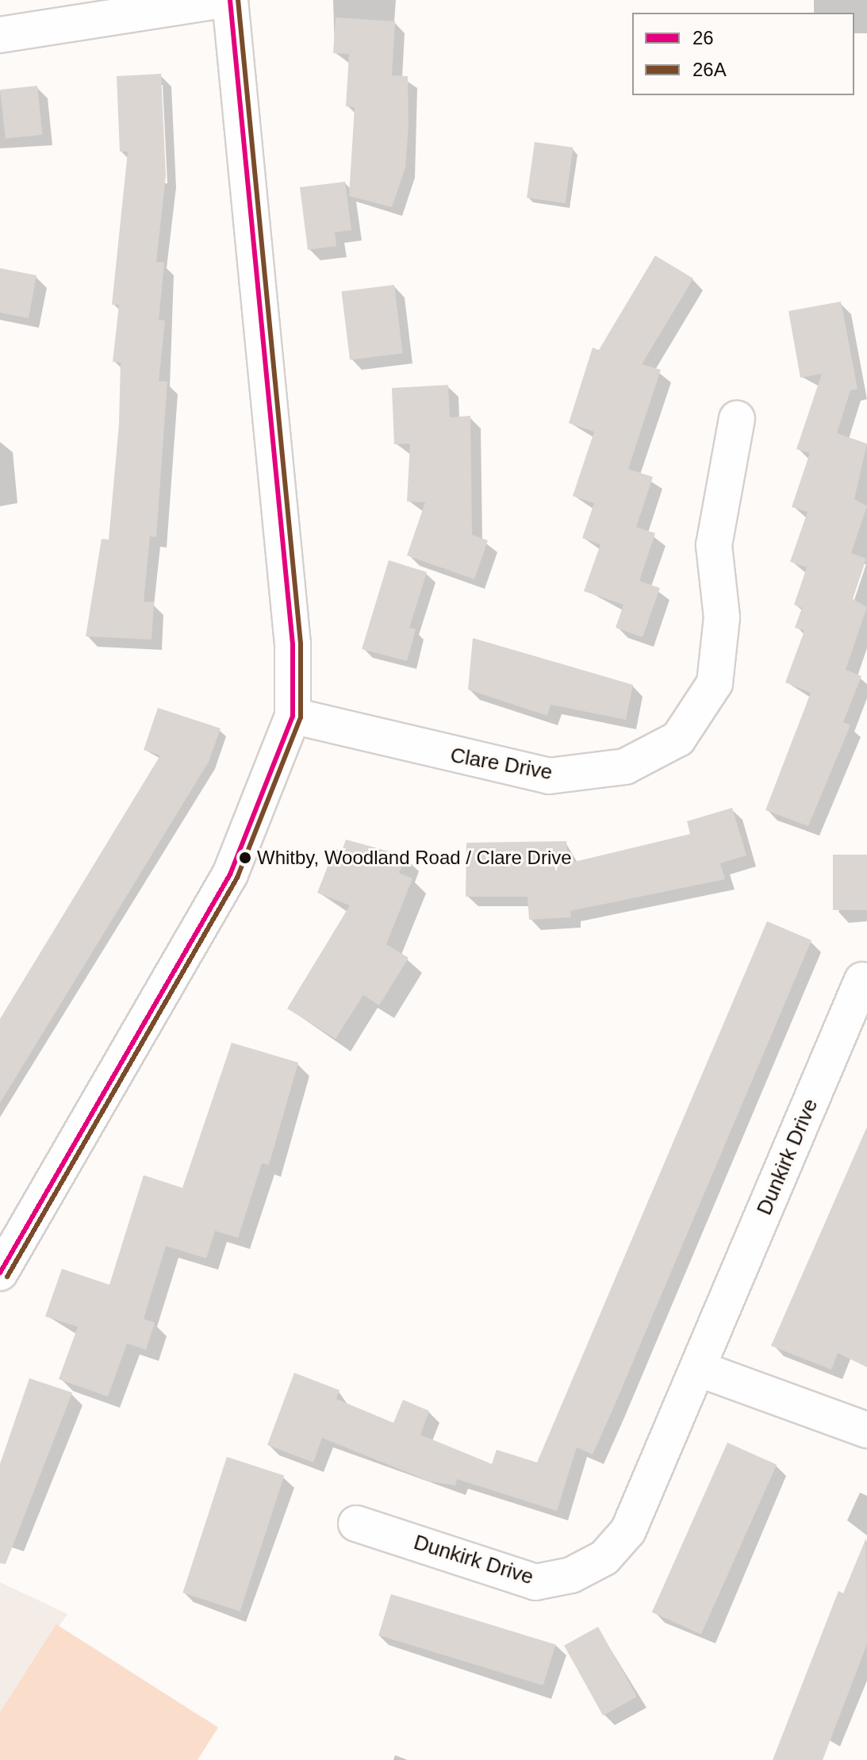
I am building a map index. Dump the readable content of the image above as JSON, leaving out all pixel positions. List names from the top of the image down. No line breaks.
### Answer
{"streets":{"street":["Clare Drive","Dunkirk Drive"]},"places":["Whitby, Woodland Road / Clare Drive"],"lines":["transit line 26","transit line 26A"],"legend":["26","26A"]}
